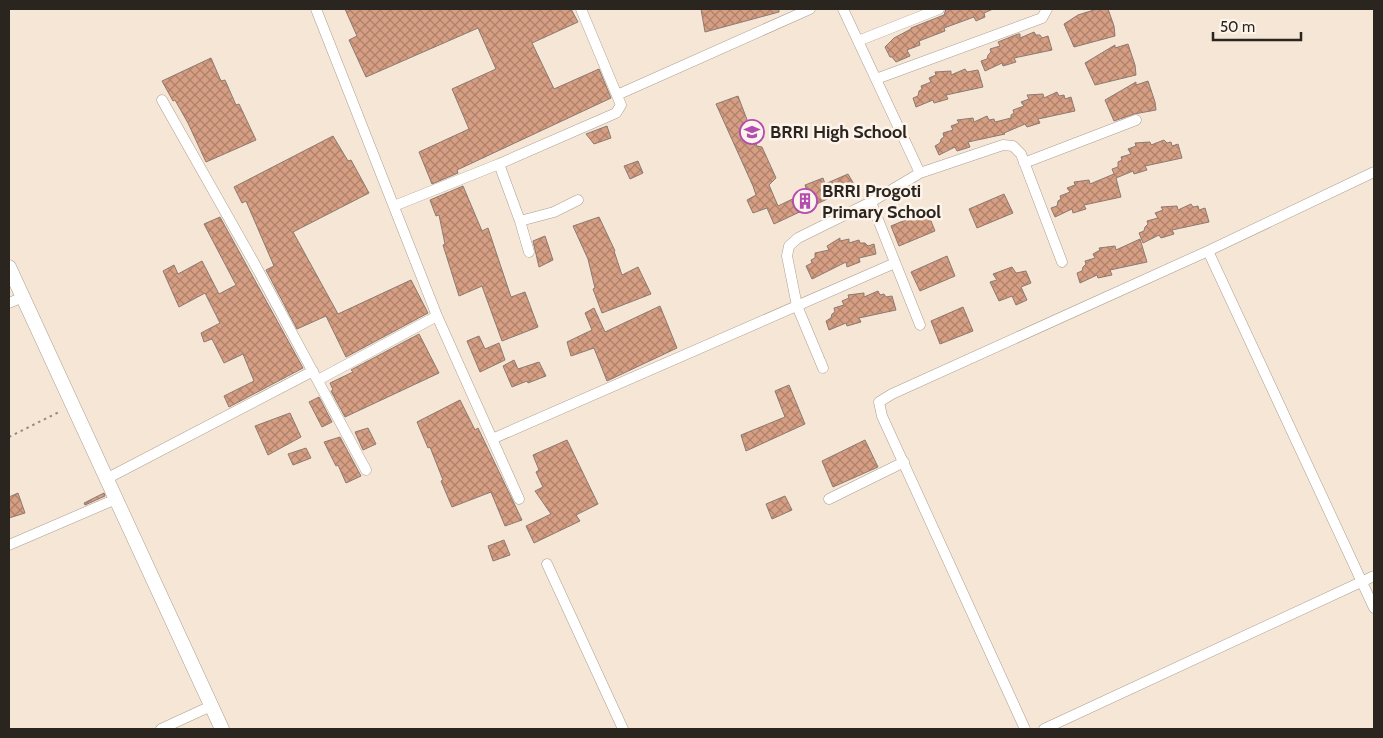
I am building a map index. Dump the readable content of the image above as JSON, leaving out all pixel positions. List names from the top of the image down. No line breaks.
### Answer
{"places":{"school or university":["BRRI High School"],"building":["BRRI Progoti Primary School"]},"scale_bar":"50 m"}
